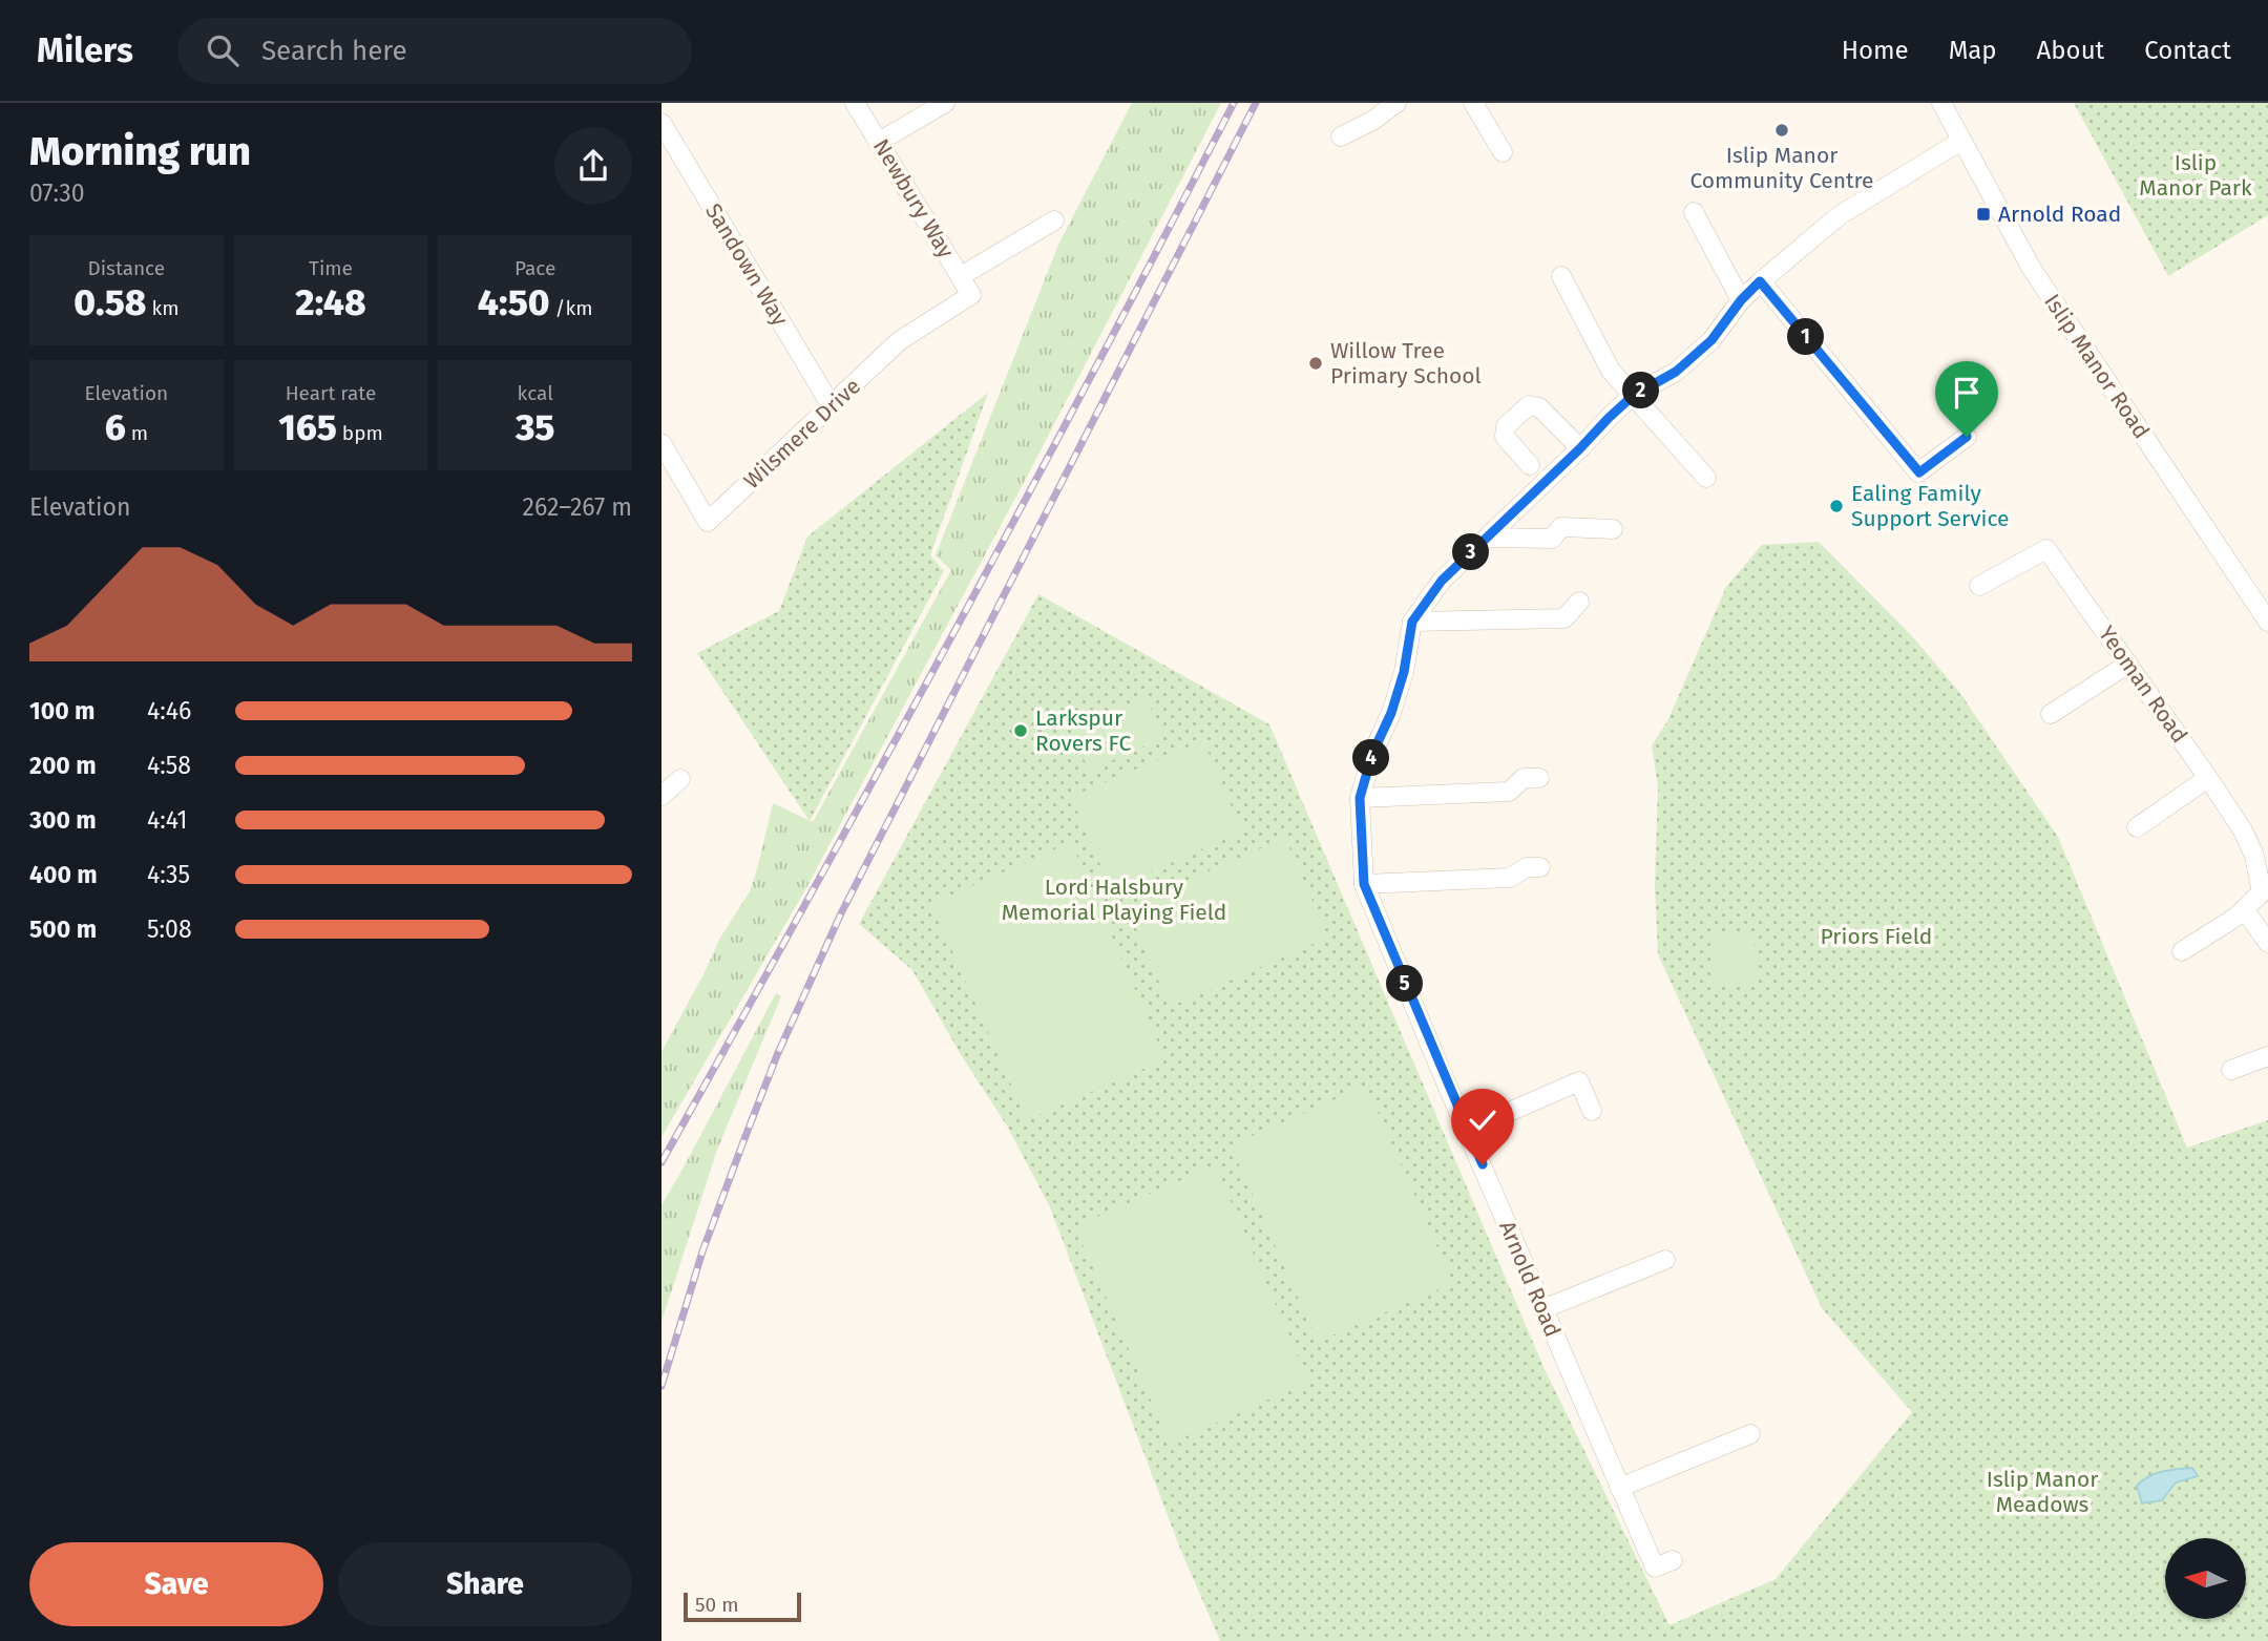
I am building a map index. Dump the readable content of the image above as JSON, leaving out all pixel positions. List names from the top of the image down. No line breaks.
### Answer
{"streets":{"street":["Newbury Way","Sandown Way","Islip Manor Road","Wilsmere Drive","Yeoman Road","Arnold Road"]},"crossings":[["Newbury Way","Wilsmere Drive"],["Sandown Way","Wilsmere Drive"],["Islip Manor Road","Arnold Road"]],"parks":["Islip Manor Park","Lord Halsbury Memorial Playing Field","Priors Field","Islip Manor Meadows"],"places":{"other":["Islip Manor Community Centre","Willow Tree Primary School","Ealing Family Support Service","Larkspur Rovers FC"],"transit":["Arnold Road"]},"scale_bar":"50 m","north":"left","page":{"header":"Milers","search":"Search here","nav":["Home","Map","About","Contact"],"heading":["Morning run","07:30"],"stats":[["Distance","0.58 km"],["Time","2:48"],["Pace","4:50 /km"],["Elevation","6 m"],["Heart rate","165 bpm"],["kcal","35"]],"pins":["1","2","3","4","5"],"chart":["Elevation","262–267 m"],"list":[{"name":"100 m","note":"4:46"},{"name":"200 m","note":"4:58"},{"name":"300 m","note":"4:41"},{"name":"400 m","note":"4:35"},{"name":"500 m","note":"5:08"}],"buttons":["Save","Share"],"scale":"50 m"}}
